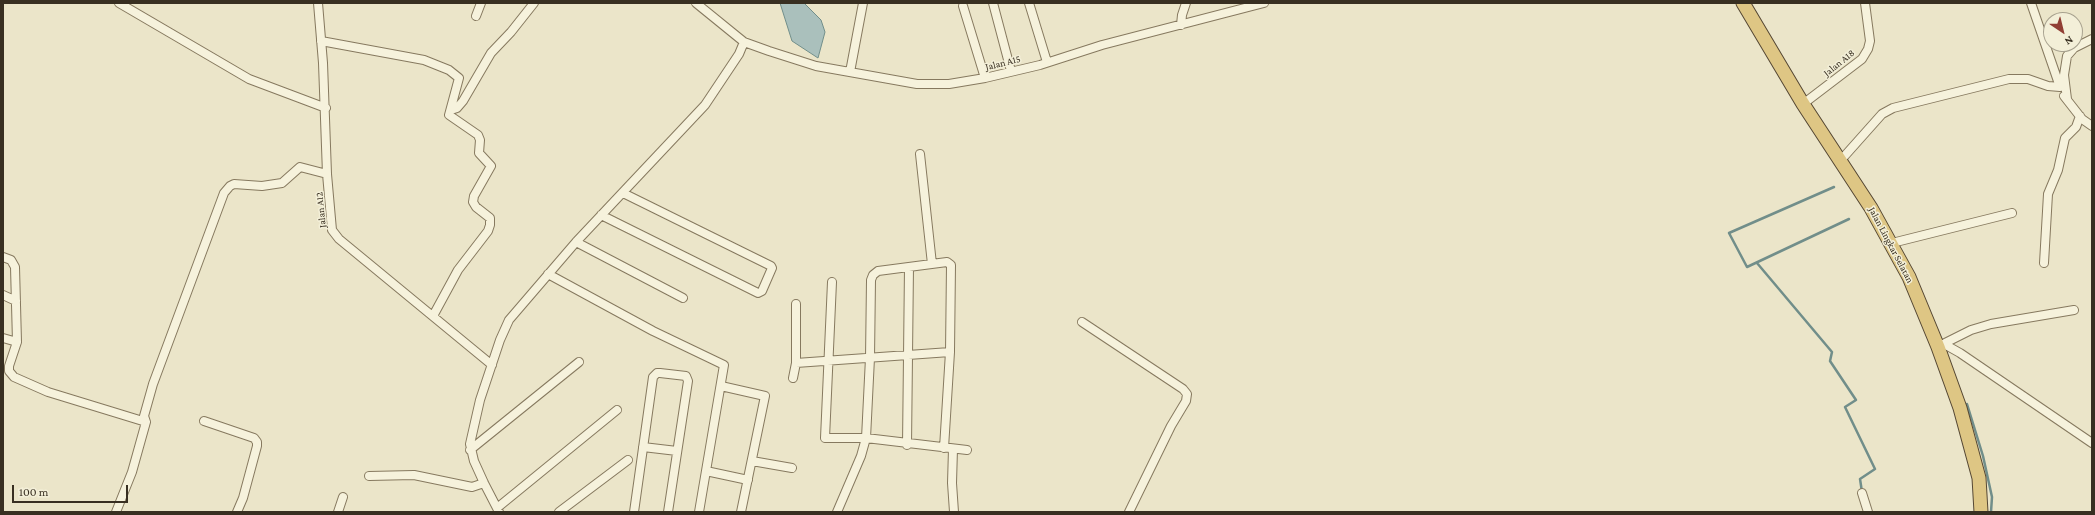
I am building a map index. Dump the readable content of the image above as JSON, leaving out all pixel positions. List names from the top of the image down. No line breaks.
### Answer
{"streets":{"highway":["Jalan Lingkar Selatan"],"street":["Jalan A15","Jalan A18","Jalan A12"]},"crossings":[["Jalan A18","Jalan Lingkar Selatan"]],"scale_bar":"100 m","north":"bottom right"}
